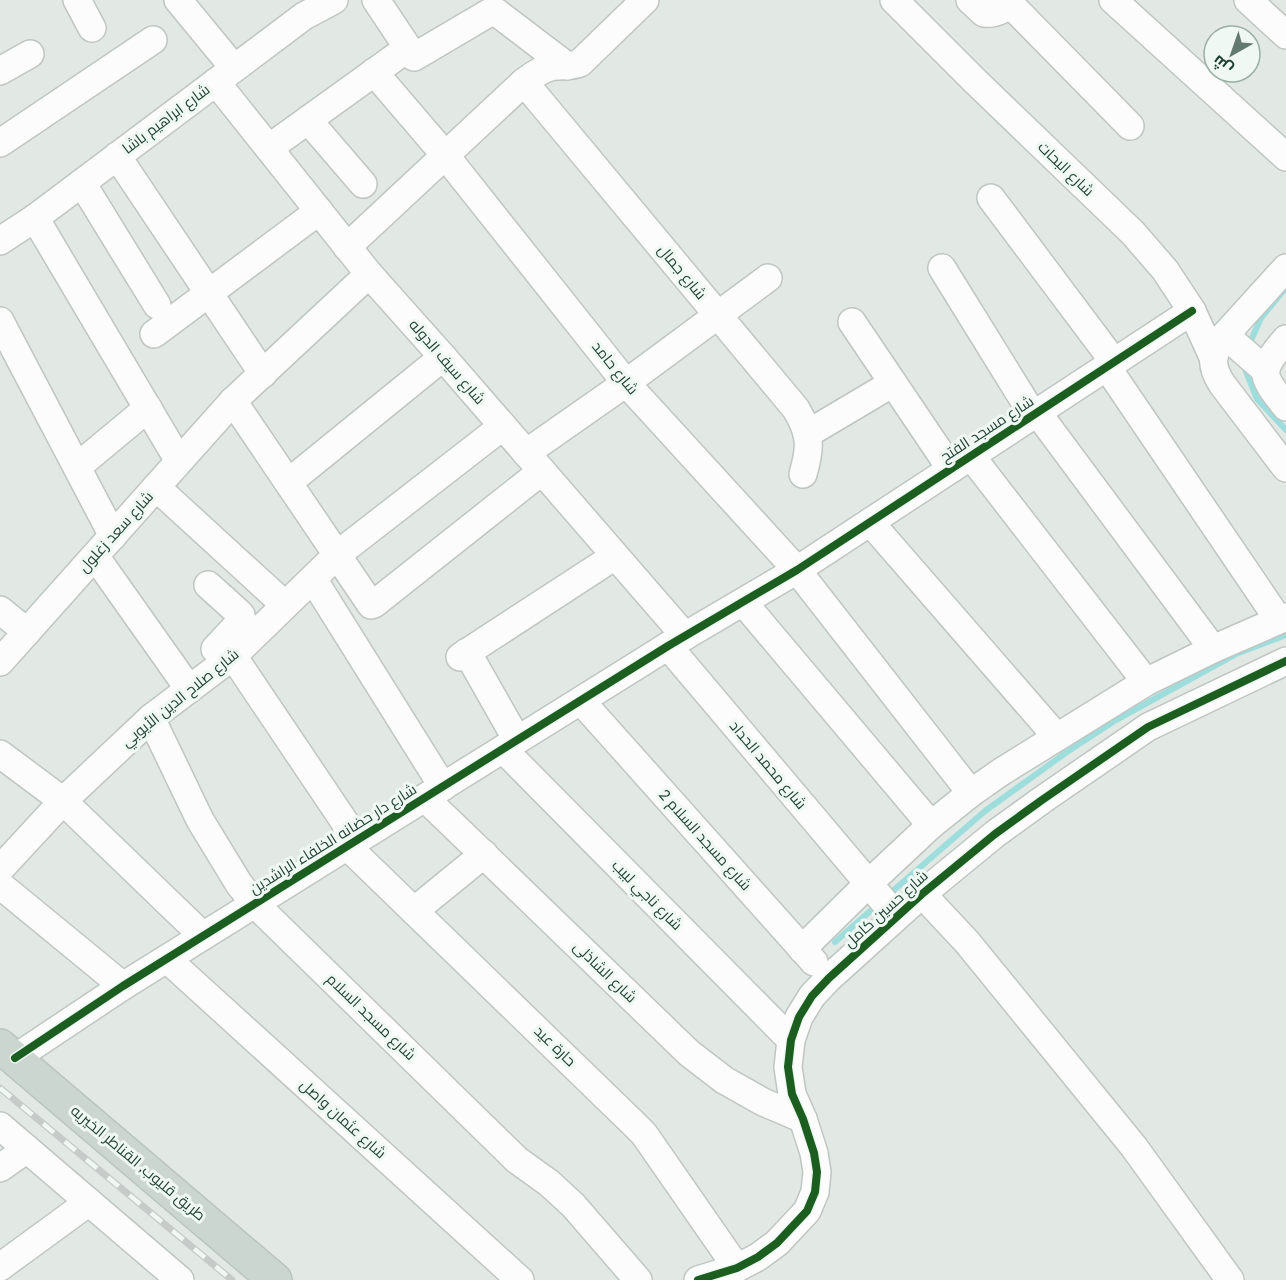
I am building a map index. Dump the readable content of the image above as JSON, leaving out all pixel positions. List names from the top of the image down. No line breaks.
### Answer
{"streets":{"main road":["طريق قليوب, القناطر الخيريه"],"street":["شارع ابراهيم باشا","شارع البحات","شارع جمال","شارع سيف الدوله","شارع حامد","شارع مسجد الفتح","شارع سعد زغلول","شارع صلاح الدين الأيوبي","شارع محمد الحداد","شارع دار حضانه الخلفاء الراشدين","شارع مسجد السلام 2","شارع ناجي لبيب","شارع حسين كامل","شارع الشاذلى","شارع مسجد السلام","حارة عيد","شارع عثمان واصل"]},"crossings":[["شارع ابراهيم باشا","شارع سيف الدوله"],["شارع البحات","شارع مسجد الفتح"],["شارع سيف الدوله","شارع سعد زغلول"],["شارع سيف الدوله","شارع صلاح الدين الأيوبي"],["شارع سيف الدوله","شارع محمد الحداد"],["شارع سيف الدوله","شارع دار حضانه الخلفاء الراشدين"],["شارع سيف الدوله","شارع ناجي لبيب"],["شارع حامد","شارع مسجد الفتح"],["شارع حامد","شارع حسين كامل"],["شارع مسجد الفتح","شارع دار حضانه الخلفاء الراشدين"],["شارع صلاح الدين الأيوبي","شارع الشاذلى"],["شارع صلاح الدين الأيوبي","شارع مسجد السلام"],["شارع محمد الحداد","شارع دار حضانه الخلفاء الراشدين"],["شارع محمد الحداد","شارع حسين كامل"],["شارع دار حضانه الخلفاء الراشدين","شارع مسجد السلام 2"],["شارع دار حضانه الخلفاء الراشدين","شارع ناجي لبيب"],["شارع دار حضانه الخلفاء الراشدين","شارع الشاذلى"],["شارع دار حضانه الخلفاء الراشدين","شارع مسجد السلام"],["شارع دار حضانه الخلفاء الراشدين","حارة عيد"],["شارع دار حضانه الخلفاء الراشدين","شارع عثمان واصل"],["شارع دار حضانه الخلفاء الراشدين","طريق قليوب, القناطر الخيريه"],["شارع مسجد السلام 2","شارع حسين كامل"],["شارع ناجي لبيب","شارع حسين كامل"],["شارع حسين كامل","شارع الشاذلى"],["شارع حسين كامل","حارة عيد"]],"north":"bottom left"}
